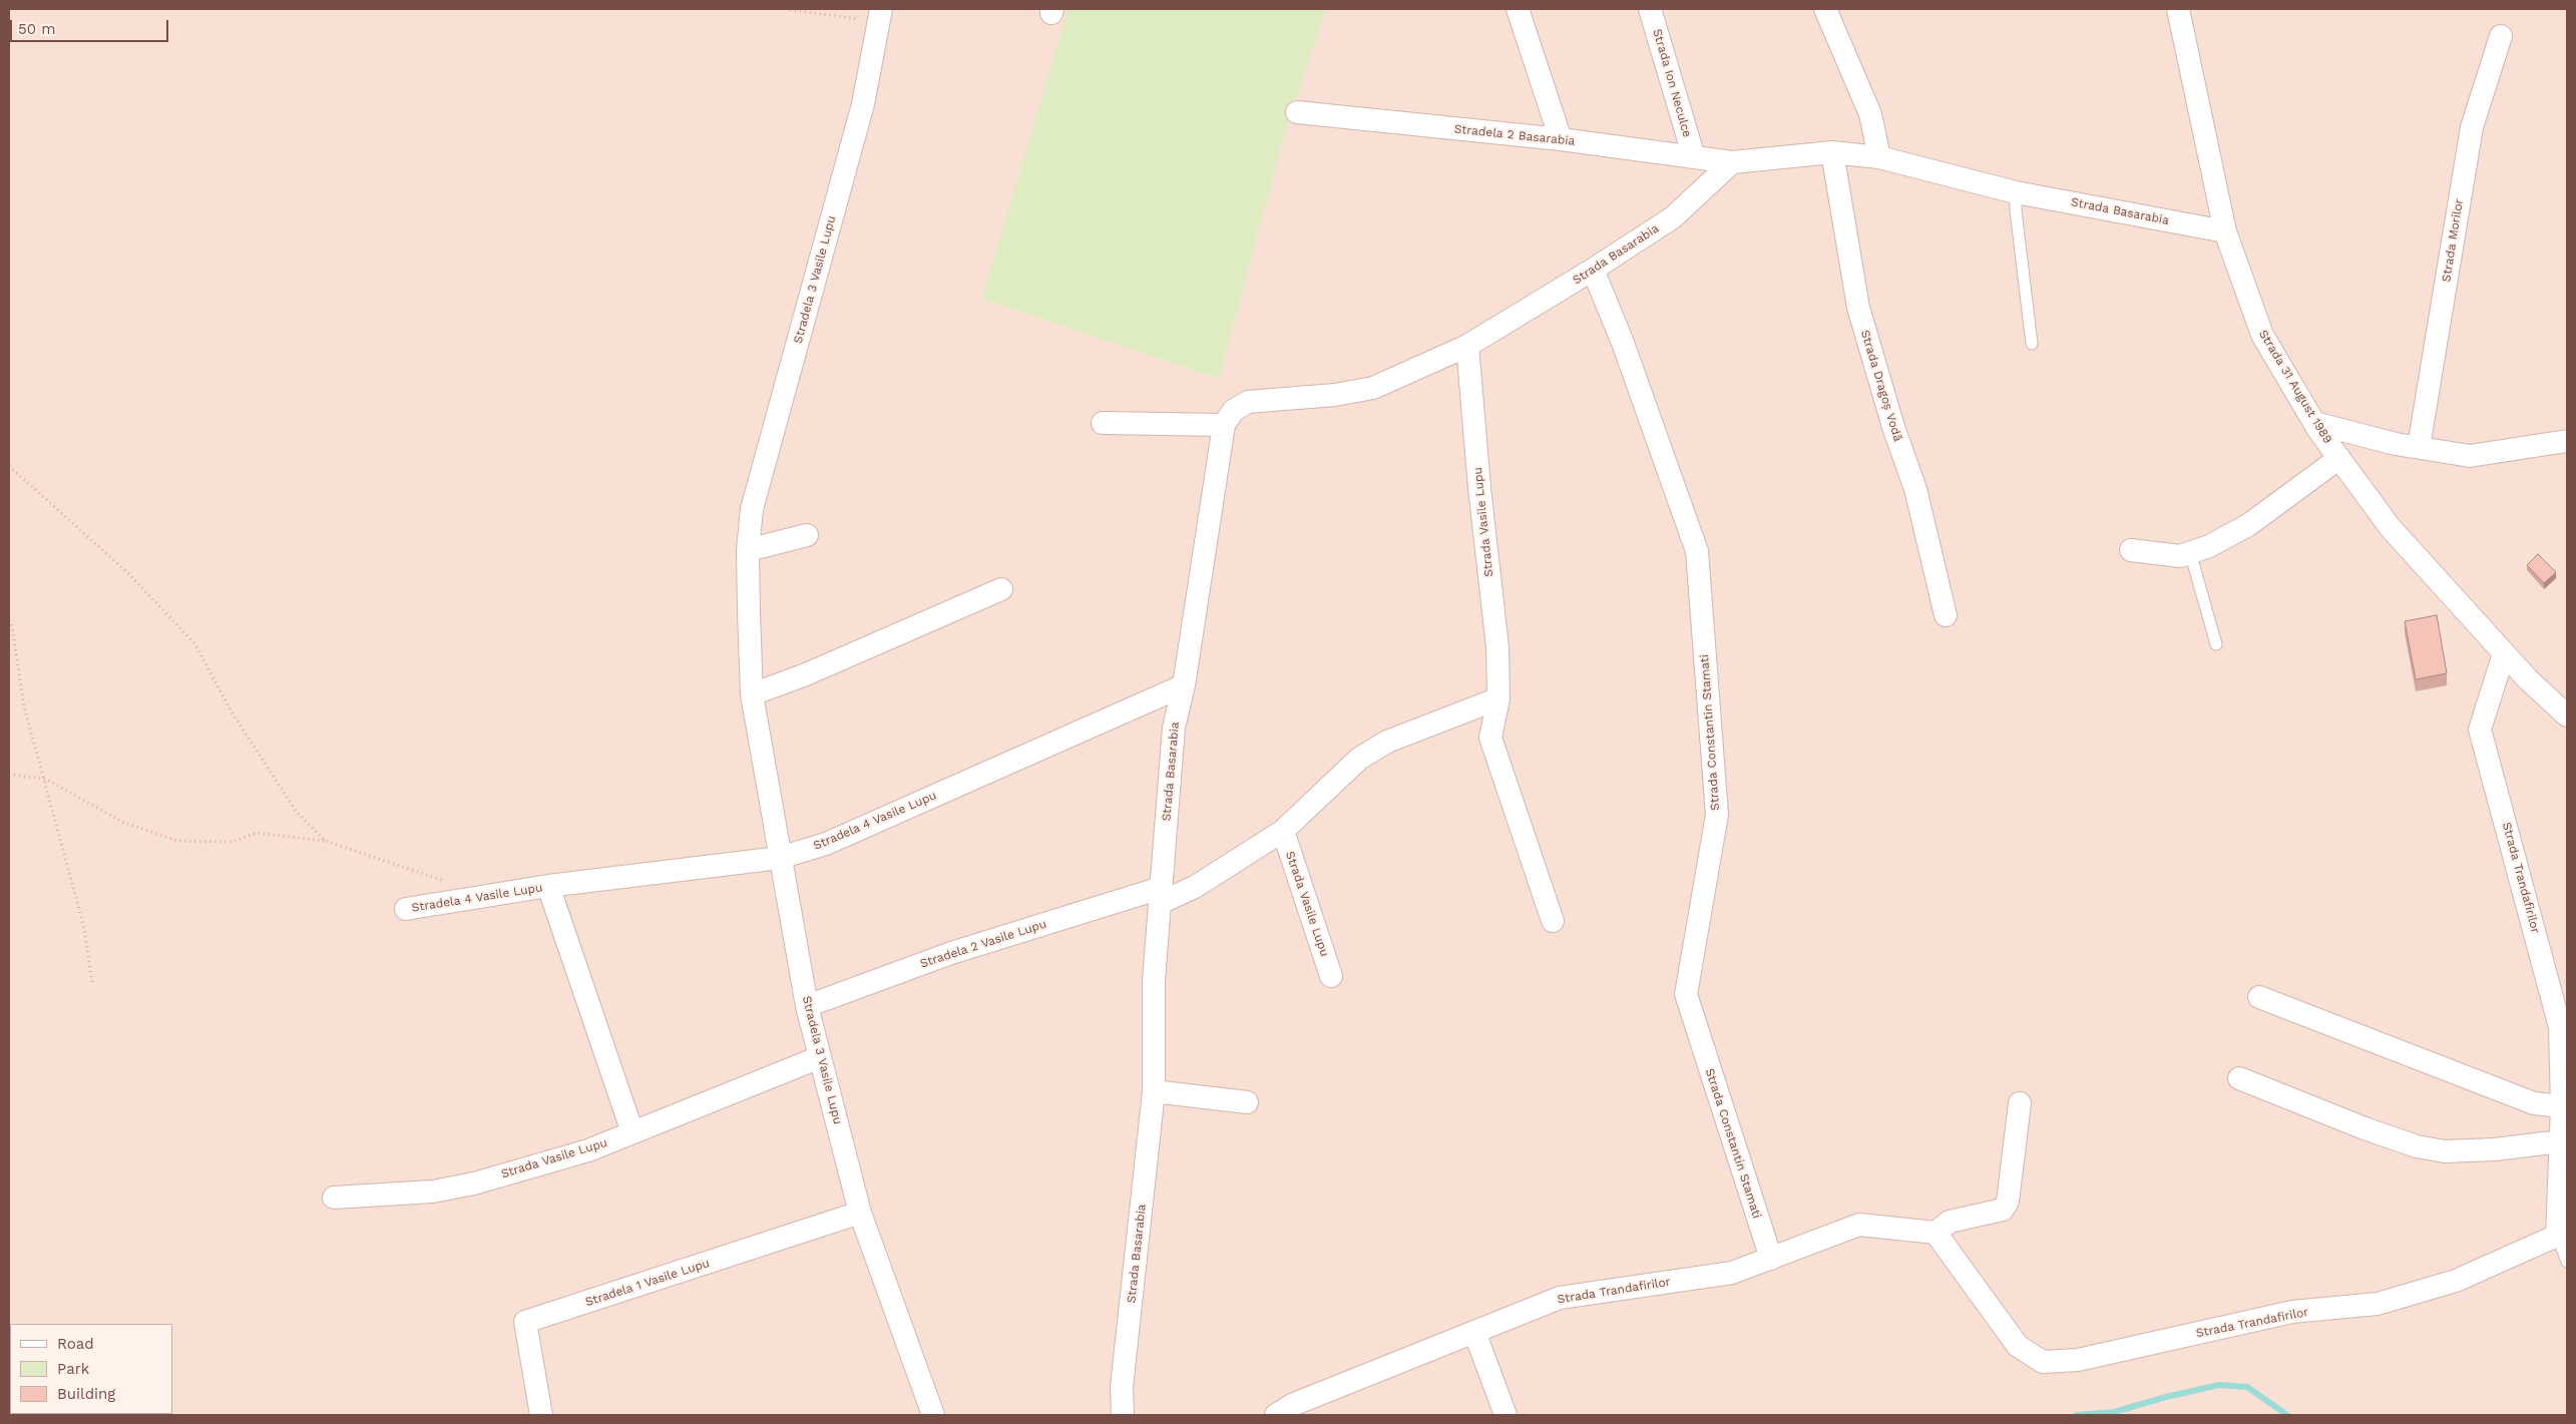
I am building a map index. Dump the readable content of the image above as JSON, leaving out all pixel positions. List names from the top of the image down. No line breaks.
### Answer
{"streets":{"street":["Strada Ion Neculce","Stradela 2 Basarabia","Strada Basarabia","Strada Morilor","Stradela 3 Vasile Lupu","Strada Dragoș Vodă","Strada 31 August 1989","Strada Vasile Lupu","Strada Constantin Stamati","Stradela 4 Vasile Lupu","Strada Trandafirilor","Stradela 2 Vasile Lupu","Stradela 1 Vasile Lupu"]},"crossings":[["Strada Ion Neculce","Stradela 2 Basarabia"],["Stradela 2 Basarabia","Strada Basarabia"],["Strada Basarabia","Strada Dragoș Vodă"],["Strada Basarabia","Strada 31 August 1989"],["Strada Basarabia","Strada Vasile Lupu"],["Strada Basarabia","Strada Constantin Stamati"],["Strada Basarabia","Stradela 4 Vasile Lupu"],["Strada Basarabia","Stradela 2 Vasile Lupu"],["Stradela 3 Vasile Lupu","Strada Vasile Lupu"],["Stradela 3 Vasile Lupu","Stradela 4 Vasile Lupu"],["Stradela 3 Vasile Lupu","Stradela 2 Vasile Lupu"],["Stradela 3 Vasile Lupu","Stradela 1 Vasile Lupu"],["Strada 31 August 1989","Strada Trandafirilor"],["Strada Vasile Lupu","Stradela 4 Vasile Lupu"],["Strada Constantin Stamati","Strada Trandafirilor"]],"legend":["Road","Park","Building"],"scale_bar":"50 m"}
